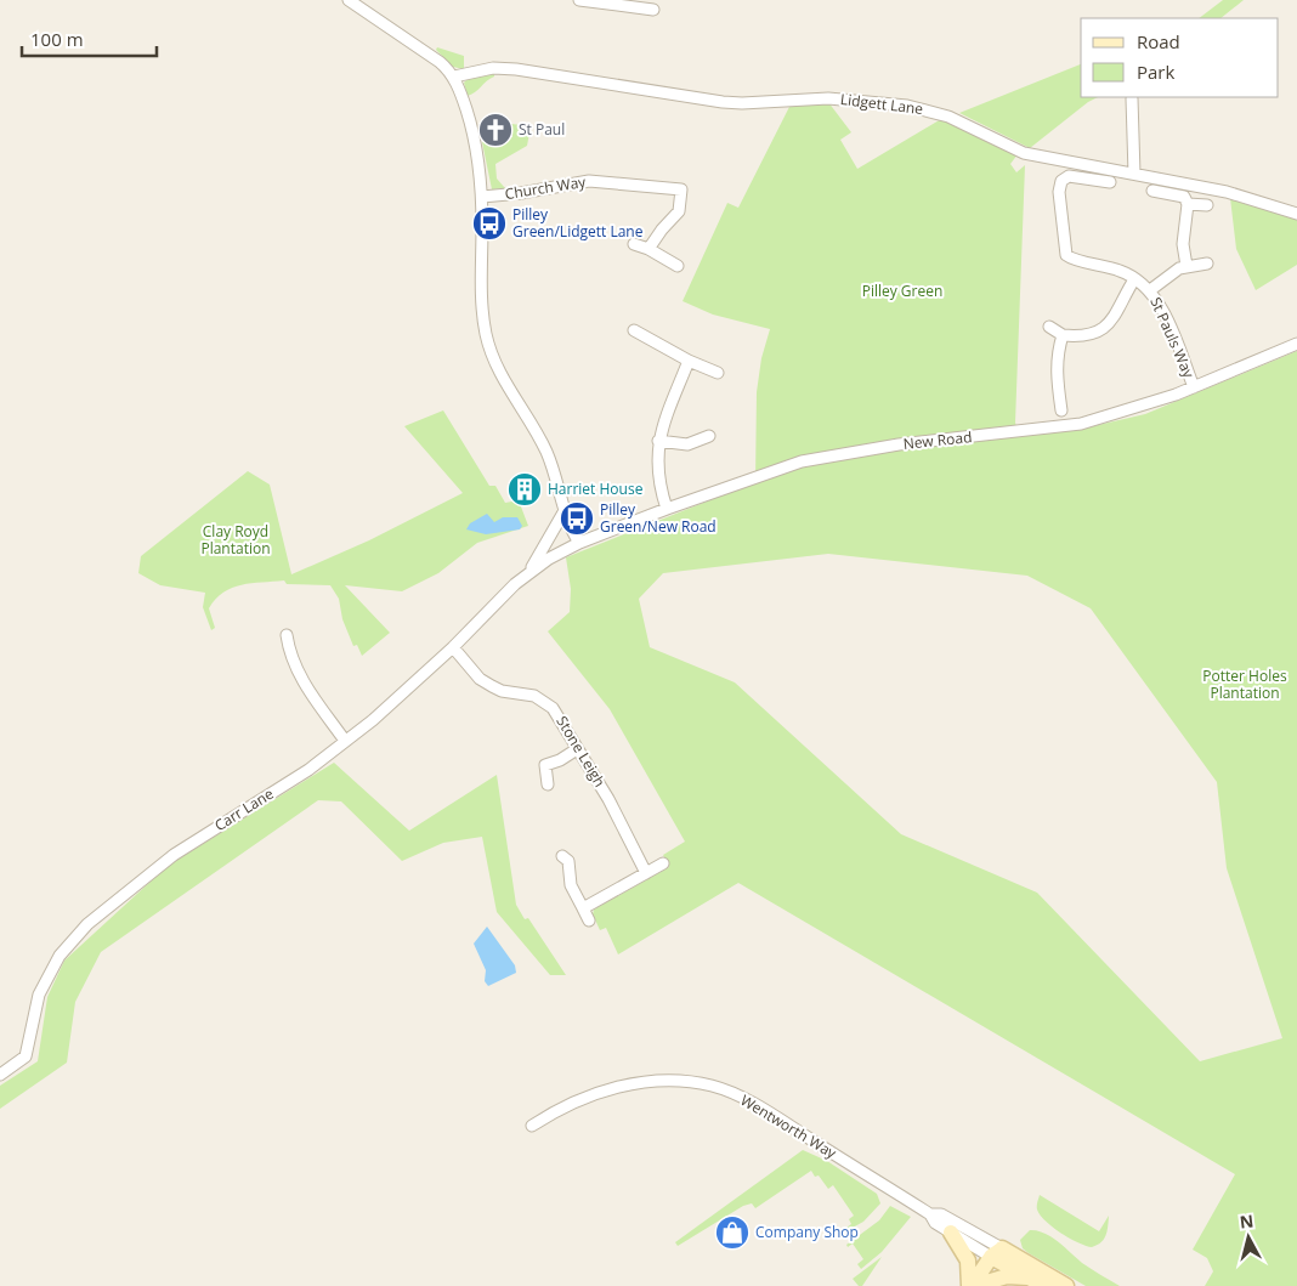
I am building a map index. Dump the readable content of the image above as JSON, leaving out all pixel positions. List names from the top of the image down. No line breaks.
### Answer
{"streets":{"street":["Lidgett Lane","Church Way","St Pauls Way","New Road","Stone Leigh","Carr Lane","Wentworth Way"]},"crossings":[["St Pauls Way","New Road"],["New Road","Carr Lane"],["Stone Leigh","Carr Lane"]],"parks":["Pilley Green","Clay Royd Plantation","Potter Holes Plantation"],"places":{"church":["St Paul"],"bus stop":["Pilley Green/Lidgett Lane","Pilley Green/New Road"],"building":["Harriet House"],"shop":["Company Shop"]},"legend":["Road","Park"],"scale_bar":"100 m","north":"top"}
